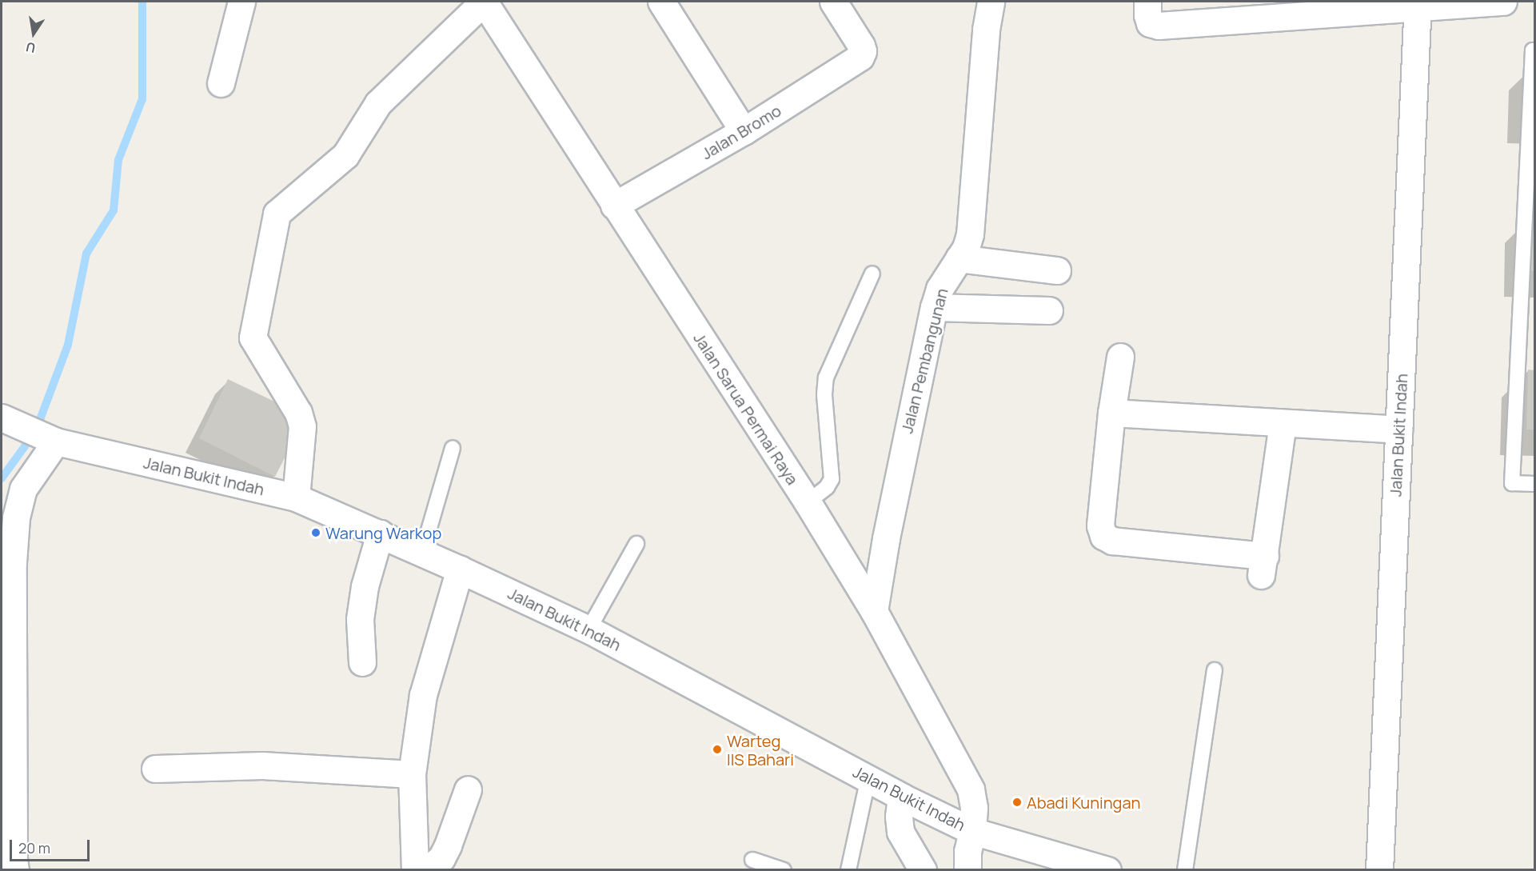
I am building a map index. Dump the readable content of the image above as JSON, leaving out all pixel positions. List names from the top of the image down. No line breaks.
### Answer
{"streets":{"street":["Jalan Bromo","Jalan Pembangunan","Jalan Sarua Permai Raya","Jalan Bukit Indah"]},"crossings":[["Jalan Bromo","Jalan Sarua Permai Raya"],["Jalan Pembangunan","Jalan Sarua Permai Raya"],["Jalan Sarua Permai Raya","Jalan Bukit Indah"]],"places":["Warung Warkop","Warteg IIS Bahari","Abadi Kuningan"],"scale_bar":"20 m","north":"bottom"}
